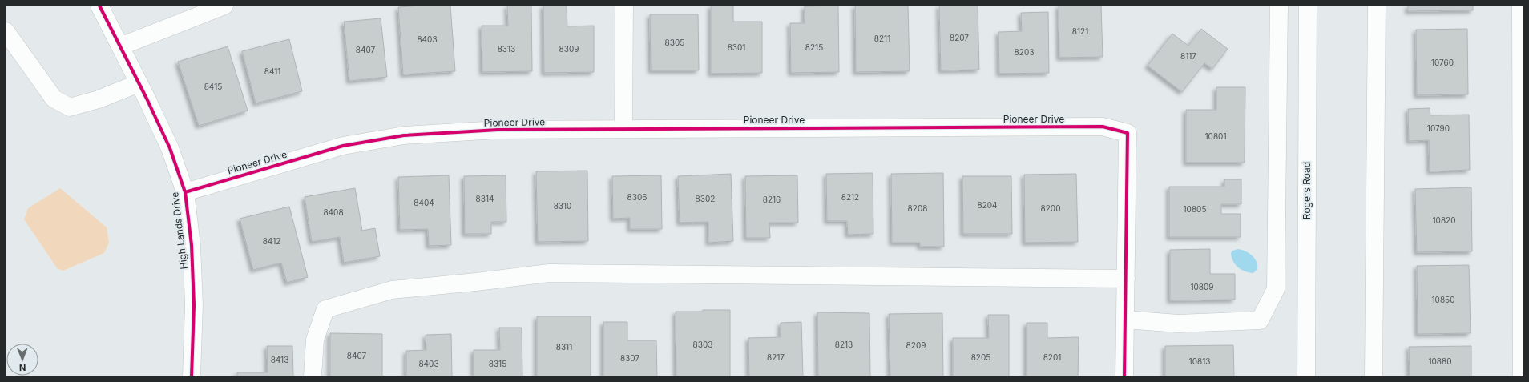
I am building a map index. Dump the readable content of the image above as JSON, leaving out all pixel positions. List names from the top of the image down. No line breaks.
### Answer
{"streets":{"street":["Pioneer Drive","Rogers Road","High Lands Drive"]},"crossings":[["Pioneer Drive","High Lands Drive"]],"house_numbers":["8121","8207","8211","8403","8305","8301","8215","8313","8309","8407","8203","8117","10760","8411","8415","10790","10801","8306","8212","8314","8302","8216","8404","8204","8310","8208","8200","10805","8408","10820","8412","10809","10850","8303","8213","8209","8311","8407","8217","8205","8201","8307","8413","10813","10880","8403","8315"],"north":"bottom"}
